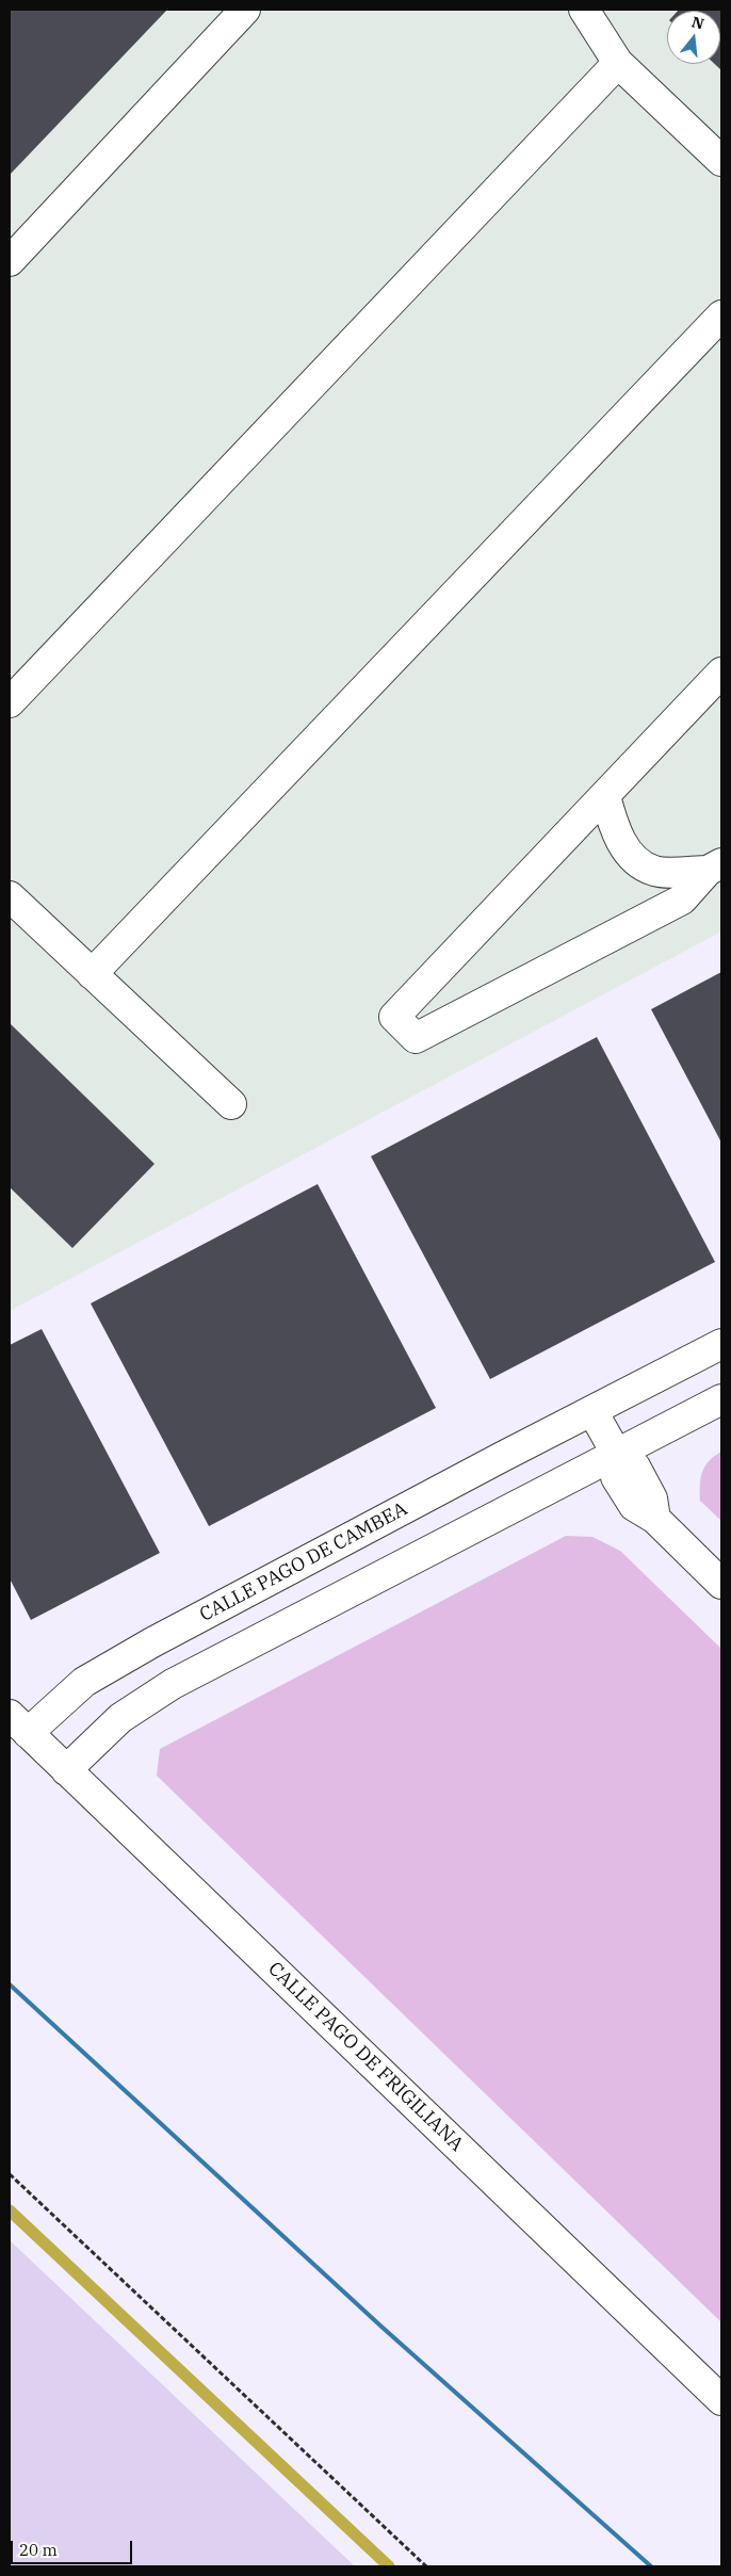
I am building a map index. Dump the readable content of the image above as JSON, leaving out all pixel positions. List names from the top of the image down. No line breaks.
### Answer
{"streets":{"street":["CALLE PAGO DE CAMBEA","CALLE PAGO DE FRIGILIANA"]},"crossings":[["CALLE PAGO DE CAMBEA","CALLE PAGO DE FRIGILIANA"]],"scale_bar":"20 m","north":"top"}
